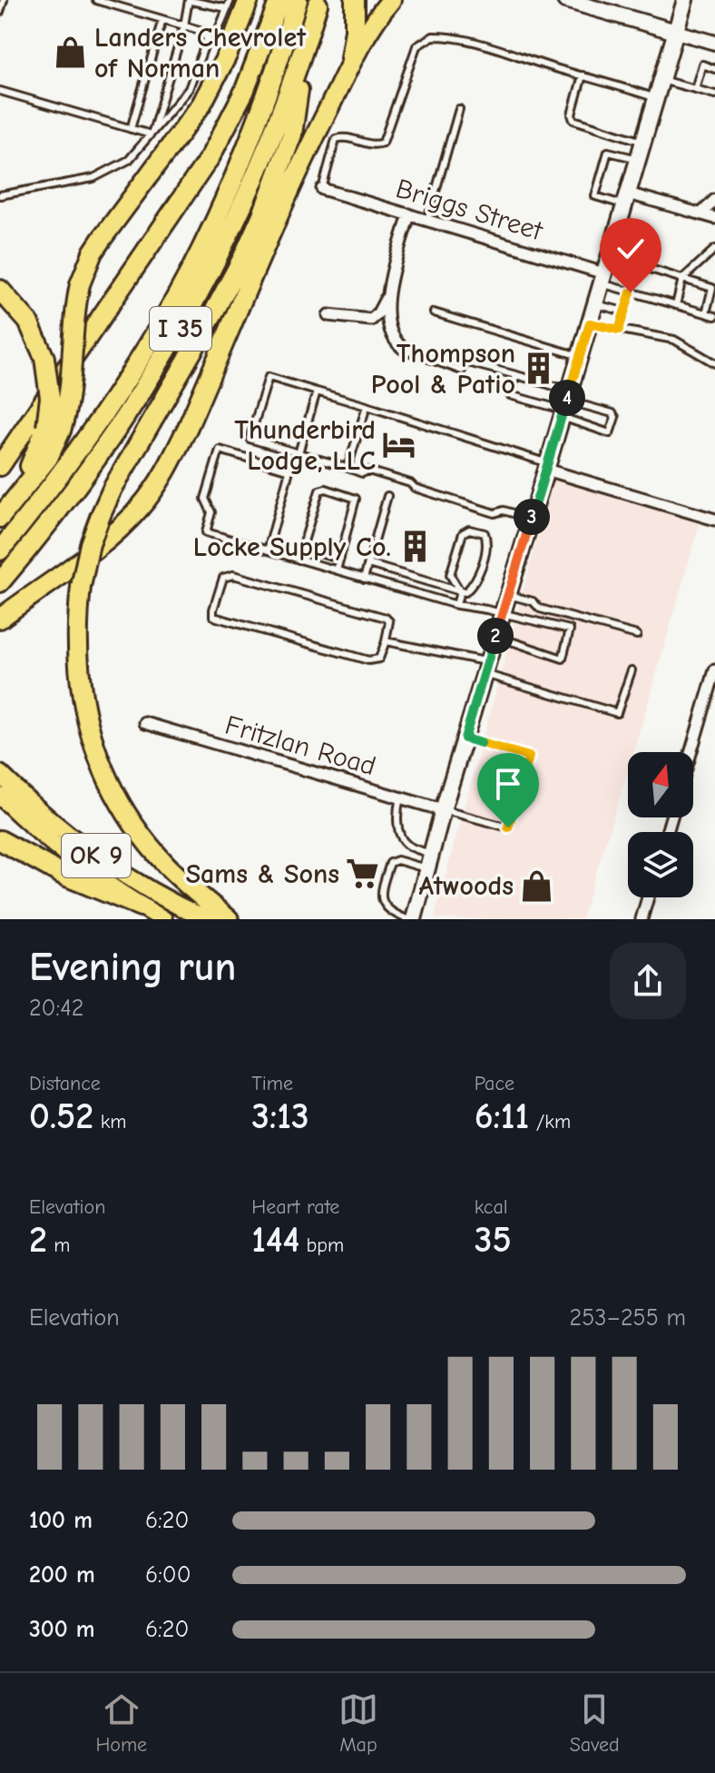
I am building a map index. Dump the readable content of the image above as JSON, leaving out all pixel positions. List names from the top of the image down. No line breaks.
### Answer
{"streets":{"highway":["I 35","OK 9"],"street":["Briggs Street","Fritzlan Road"]},"places":{"shop":["Landers Chevrolet of Norman","Atwoods"],"building":["Thompson Pool & Patio","Locke Supply Co."],"hotel":["Thunderbird Lodge, LLC"],"supermarket":["Sams & Sons"]},"north":"top","page":{"pins":["4","3","2"],"heading":["Evening run","20:42"],"stats":[["Distance","0.52 km"],["Time","3:13"],["Pace","6:11 /km"],["Elevation","2 m"],["Heart rate","144 bpm"],["kcal","35"]],"chart":["Elevation","253–255 m"],"list":[{"name":"100 m","note":"6:20"},{"name":"200 m","note":"6:00"},{"name":"300 m","note":"6:20"}],"tabs":["Home","Map","Saved"]}}
